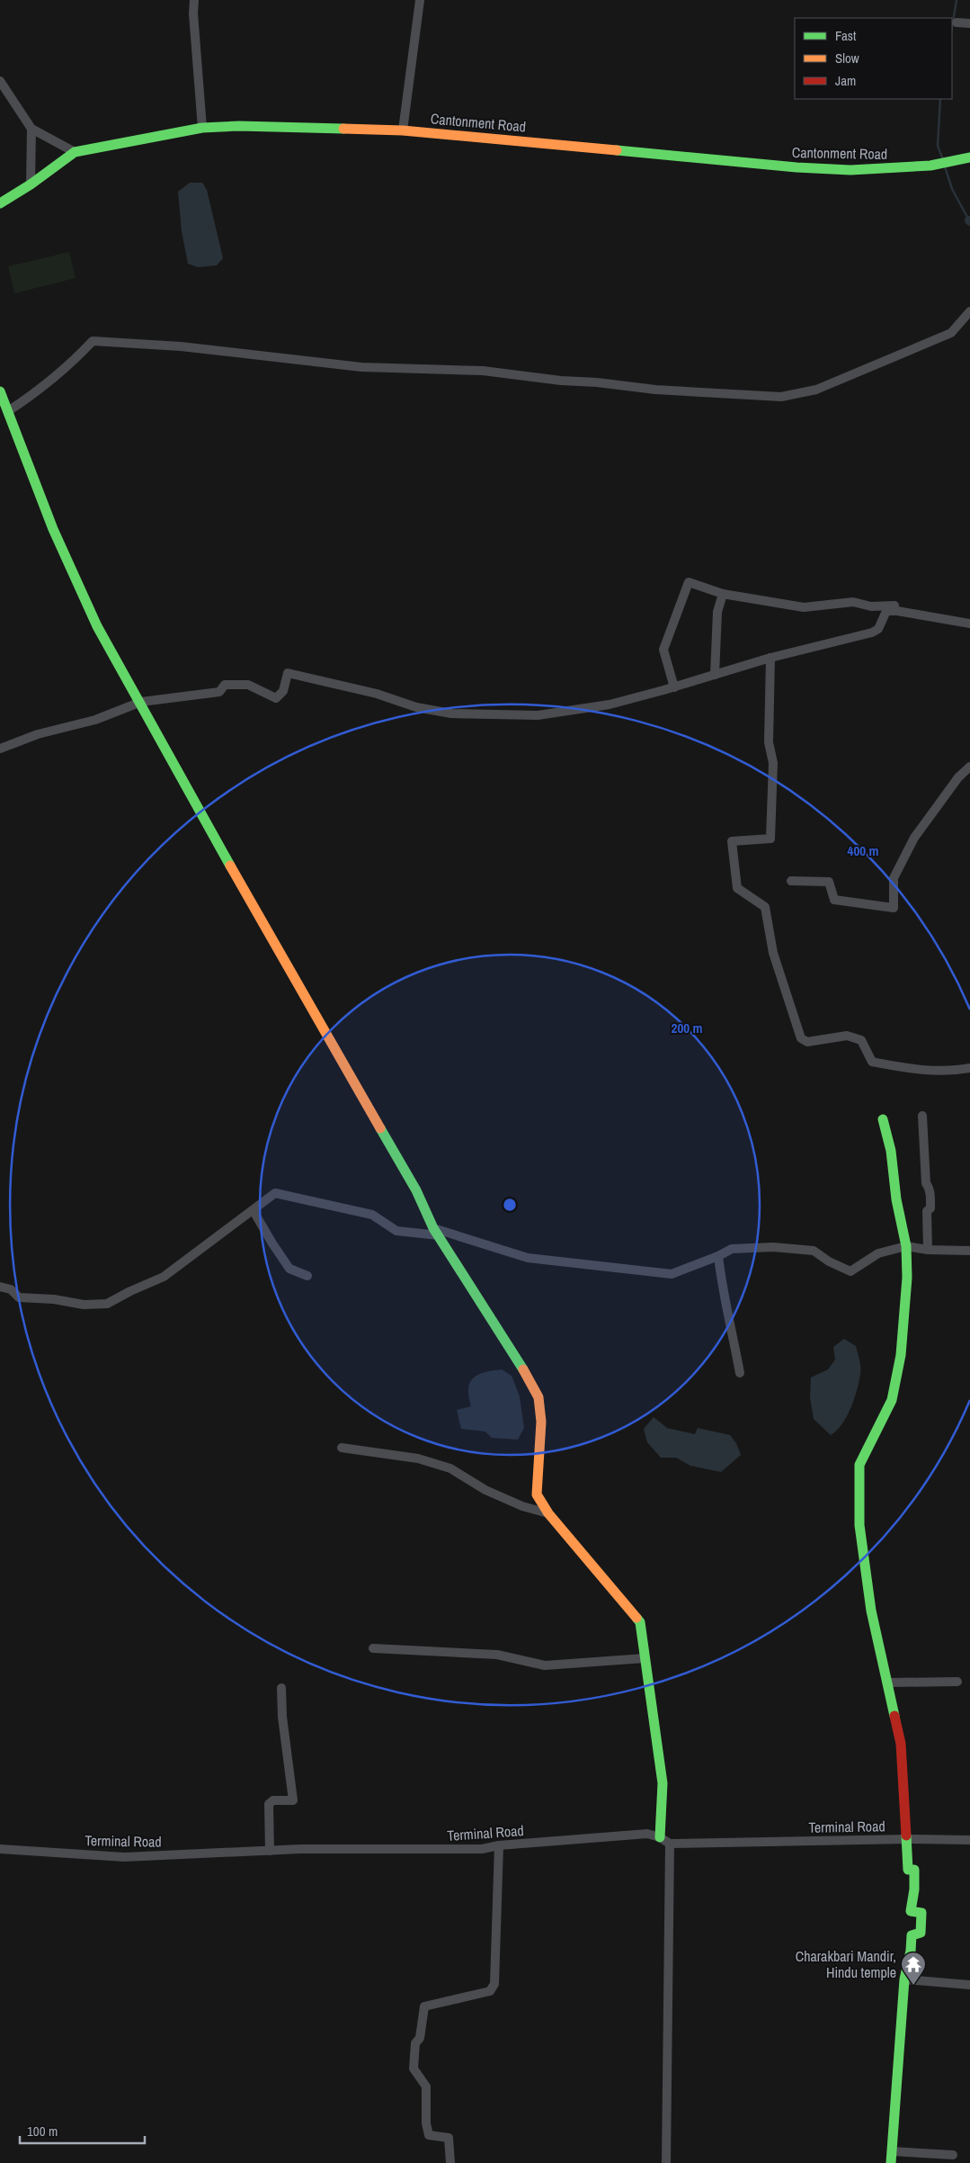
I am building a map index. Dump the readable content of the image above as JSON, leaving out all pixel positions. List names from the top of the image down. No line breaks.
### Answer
{"streets":{"street":["Cantonment Road","Terminal Road"]},"places":{"temple":["Charakbari Mandir, Hindu temple"]},"legend":["Fast","Slow","Jam"],"scale_bar":"100 m","rings":["400 m","200 m"]}
